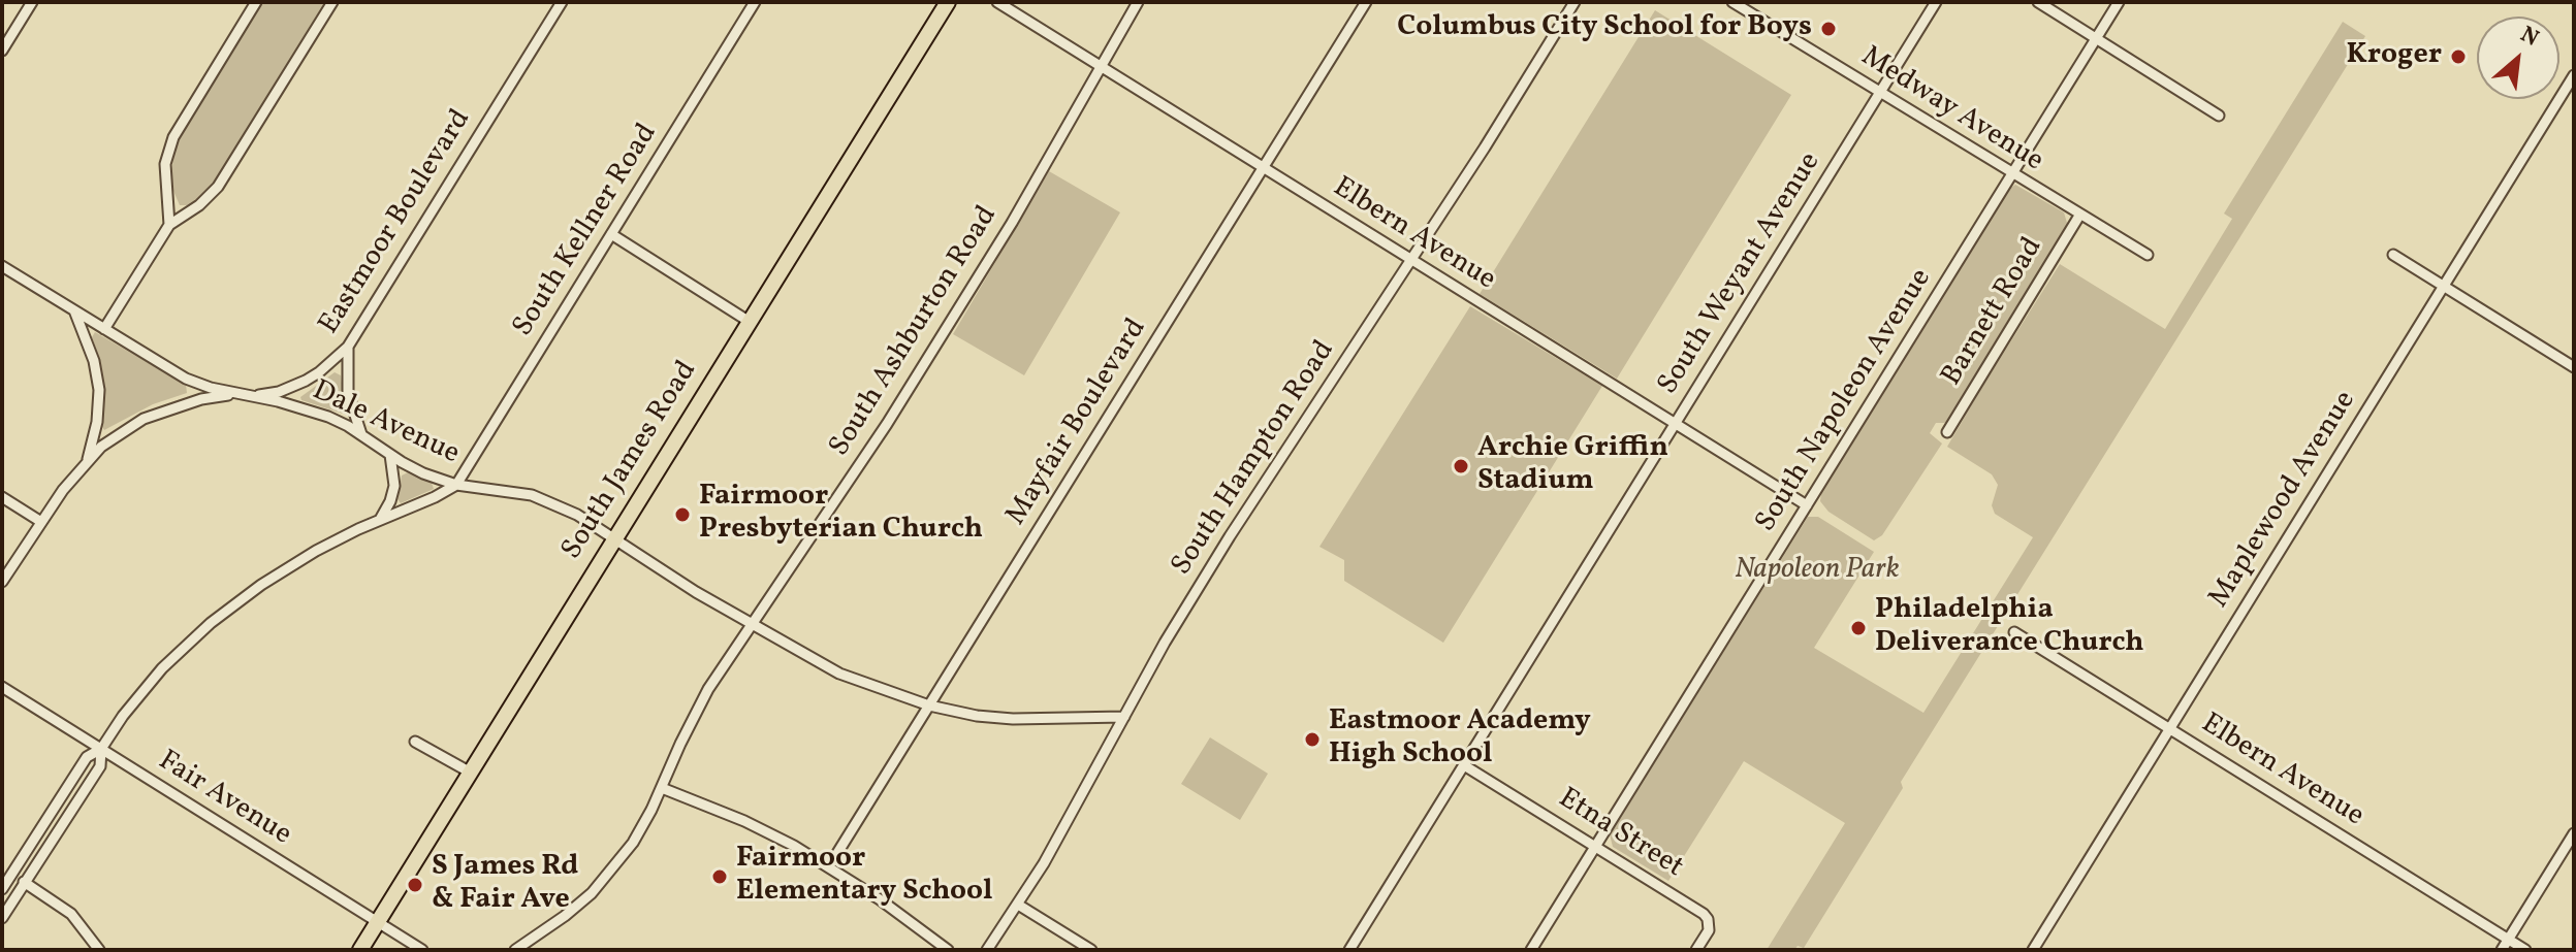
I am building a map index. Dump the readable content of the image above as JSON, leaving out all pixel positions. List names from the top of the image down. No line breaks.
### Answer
{"streets":{"main road":["South James Road"],"street":["Medway Avenue","Eastmoor Boulevard","South Kellner Road","Elbern Avenue","South Weyant Avenue","Barnett Road","South Ashburton Road","South Napoleon Avenue","Mayfair Boulevard","Dale Avenue","South Hampton Road","Maplewood Avenue","Fair Avenue","Etna Street"]},"crossings":[["Medway Avenue","South Weyant Avenue"],["Medway Avenue","Barnett Road"],["Medway Avenue","South Napoleon Avenue"],["Eastmoor Boulevard","Dale Avenue"],["South Kellner Road","Dale Avenue"],["Elbern Avenue","South Weyant Avenue"],["Elbern Avenue","South Ashburton Road"],["Elbern Avenue","South Napoleon Avenue"],["Elbern Avenue","Mayfair Boulevard"],["Elbern Avenue","South Hampton Road"],["Elbern Avenue","Maplewood Avenue"],["South Weyant Avenue","Etna Street"],["South Ashburton Road","Dale Avenue"],["South Napoleon Avenue","Etna Street"],["Mayfair Boulevard","Dale Avenue"],["Dale Avenue","South Hampton Road"],["Dale Avenue","South James Road"],["South James Road","Fair Avenue"]],"parks":["Napoleon Park"],"places":["Columbus City School for Boys","Kroger","Archie Griffin Stadium","Fairmoor Presbyterian Church","Philadelphia Deliverance Church","Eastmoor Academy High School","Fairmoor Elementary School","S James Rd & Fair Ave"],"north":"top right"}
